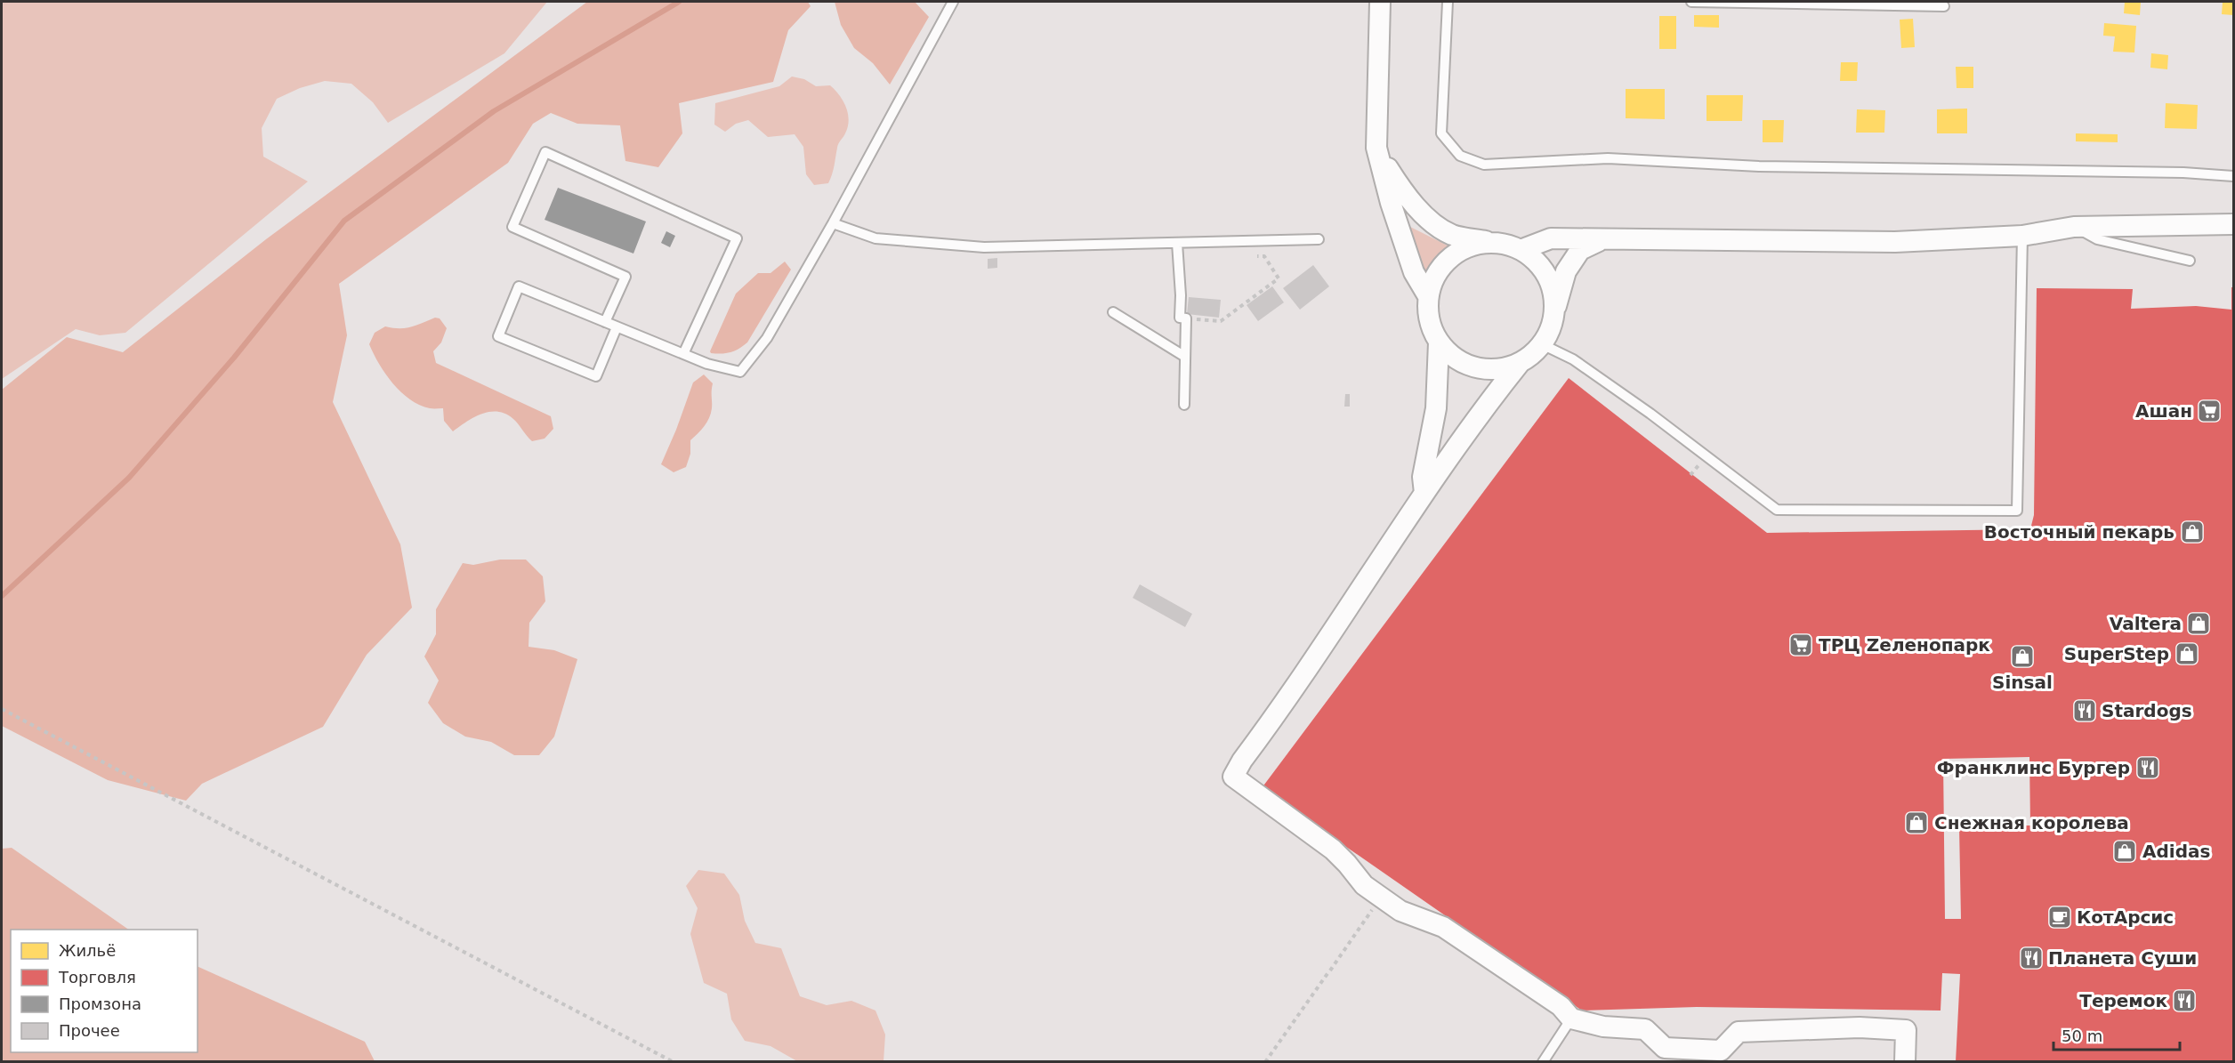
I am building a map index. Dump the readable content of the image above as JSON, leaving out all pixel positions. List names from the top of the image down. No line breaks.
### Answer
{"places":{"supermarket":["Ашан","ТРЦ Zеленопарк"],"shop":["Восточный пекарь","Valtera","SuperStep","Sinsal","Снежная королева","Adidas"],"restaurant":["Stardogs","Франклинс Бургер","Планета Суши","Теремок"],"cafe":["КотАрсис"]},"legend":["Жильё","Торговля","Промзона","Прочее"],"scale_bar":"50 m"}
